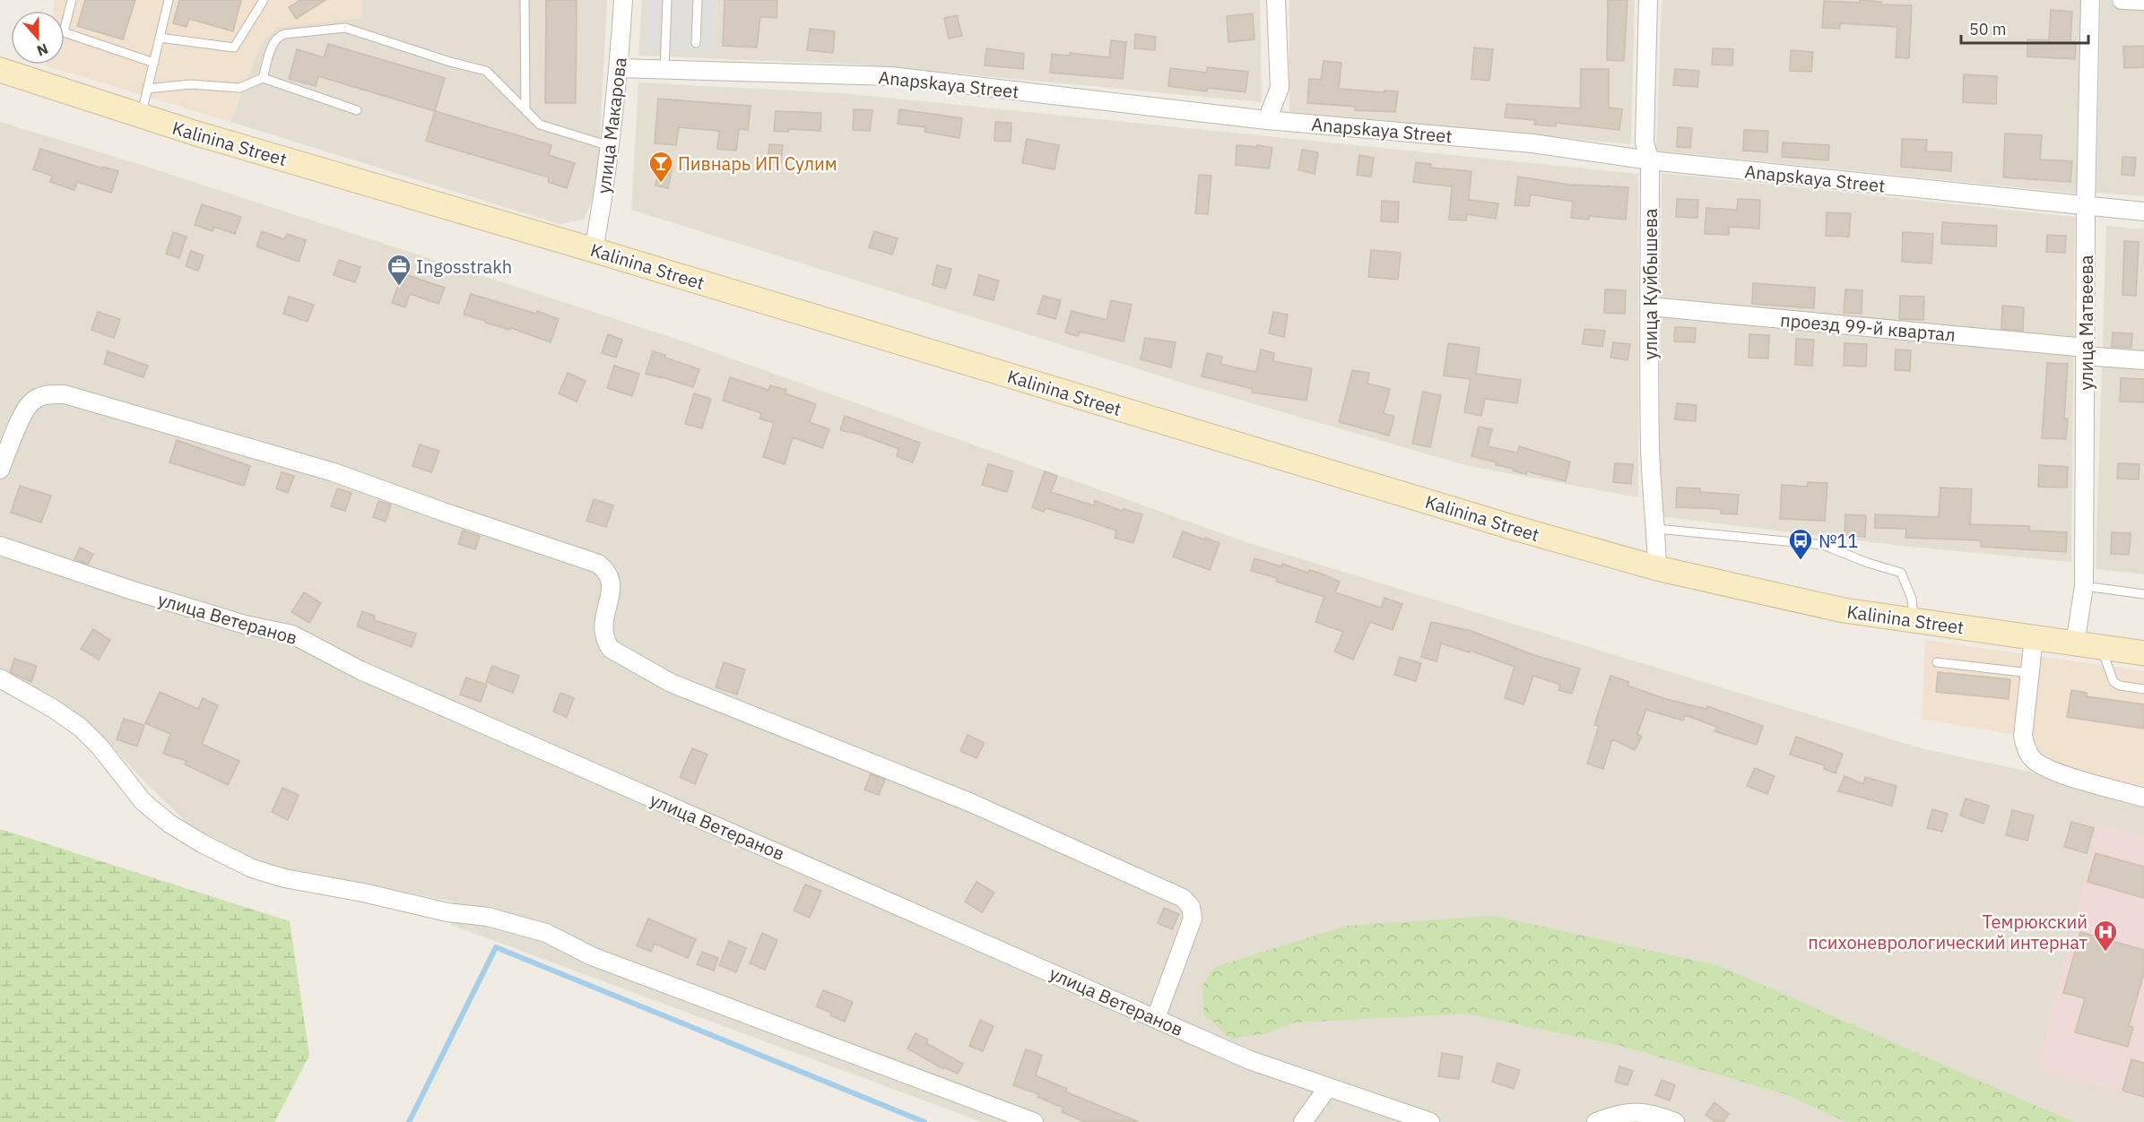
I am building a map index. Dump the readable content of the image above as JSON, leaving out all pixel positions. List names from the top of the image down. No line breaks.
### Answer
{"streets":{"main road":["Kalinina Street"],"street":["Anapskaya Street","улица Макарова","улица Куйбышева","улица Матвеева","проезд 99-й квартал","улица Ветеранов"]},"crossings":[["Anapskaya Street","улица Макарова"],["Anapskaya Street","улица Куйбышева"],["Anapskaya Street","улица Матвеева"],["улица Макарова","Kalinina Street"],["Kalinina Street","улица Куйбышева"],["Kalinina Street","улица Матвеева"],["улица Куйбышева","проезд 99-й квартал"],["улица Матвеева","проезд 99-й квартал"]],"places":{"bar":["Пивнарь ИП Сулим"],"office":["Ingosstrakh"],"bus stop":["№11"],"hospital":["Темрюкский психоневрологический интернат"]},"scale_bar":"50 m","north":"bottom"}
